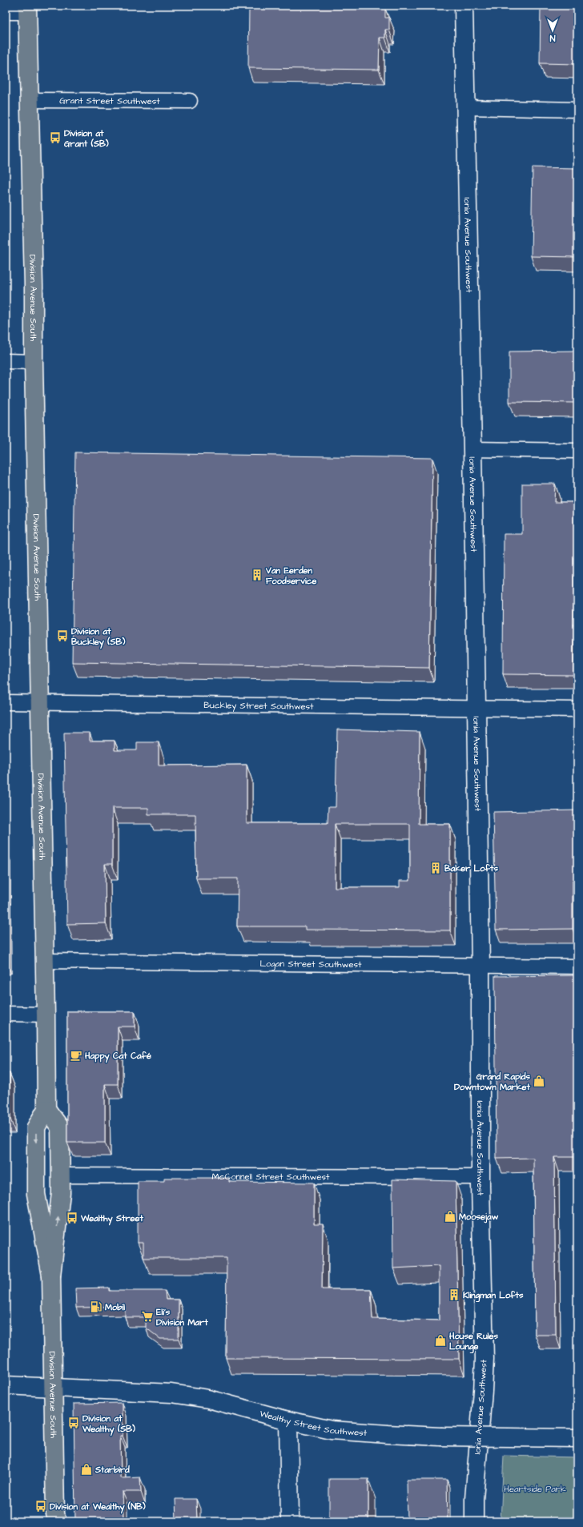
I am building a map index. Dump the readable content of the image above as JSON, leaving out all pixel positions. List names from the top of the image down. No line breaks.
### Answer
{"streets":{"main road":["Division Avenue South"],"street":["Grant Street Southwest","Ionia Avenue Southwest","Buckley Street Southwest","Logan Street Southwest","McConnell Street Southwest","Wealthy Street Southwest"]},"crossings":[["Grant Street Southwest","Division Avenue South"],["Ionia Avenue Southwest","Buckley Street Southwest"],["Ionia Avenue Southwest","Logan Street Southwest"],["Ionia Avenue Southwest","McConnell Street Southwest"],["Division Avenue South","Buckley Street Southwest"],["Division Avenue South","Logan Street Southwest"],["Division Avenue South","McConnell Street Southwest"],["Division Avenue South","Wealthy Street Southwest"]],"parks":["Heartside Park"],"places":{"bus stop":["Division at Grant (SB)","Division at Buckley (SB)","Wealthy Street","Division at Wealthy (SB)","Division at Wealthy (NB)"],"building":["Van Eerden Foodservice","Baker Lofts","Klingman Lofts"],"cafe":["Happy Cat Café"],"shop":["Grand Rapids Downtown Market","Moosejaw","House Rules Lounge","Starbird"],"fuel station":["Mobil"],"supermarket":["Eli's Division Mart"]},"north":"bottom"}
